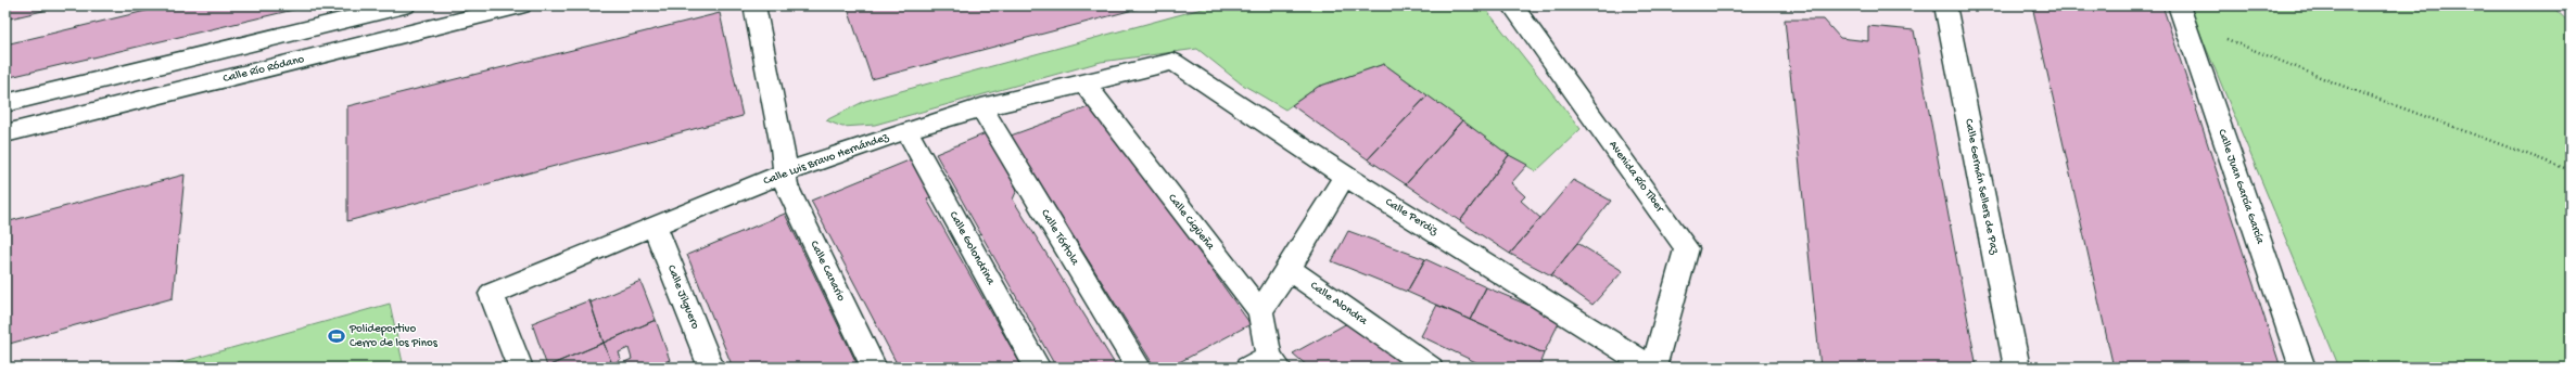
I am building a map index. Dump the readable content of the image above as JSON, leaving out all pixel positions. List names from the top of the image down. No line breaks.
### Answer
{"streets":{"street":["Calle Río Ródano","Calle Luis Bravo Hernández","Avenida Río Tíber","Calle Germán Sellers de Paz","Calle Juan García García","Calle Perdiz","Calle Cigüeña","Calle Tórtola","Calle Golondrina","Calle Canario","Calle Jilguero","Calle Alondra"]},"crossings":[["Calle Luis Bravo Hernández","Calle Perdiz"],["Calle Luis Bravo Hernández","Calle Cigüeña"],["Calle Luis Bravo Hernández","Calle Tórtola"],["Calle Luis Bravo Hernández","Calle Golondrina"],["Calle Luis Bravo Hernández","Calle Canario"],["Calle Luis Bravo Hernández","Calle Jilguero"],["Avenida Río Tíber","Calle Perdiz"]],"places":{"sports":["Polideportivo Cerro de los Pinos"]}}
